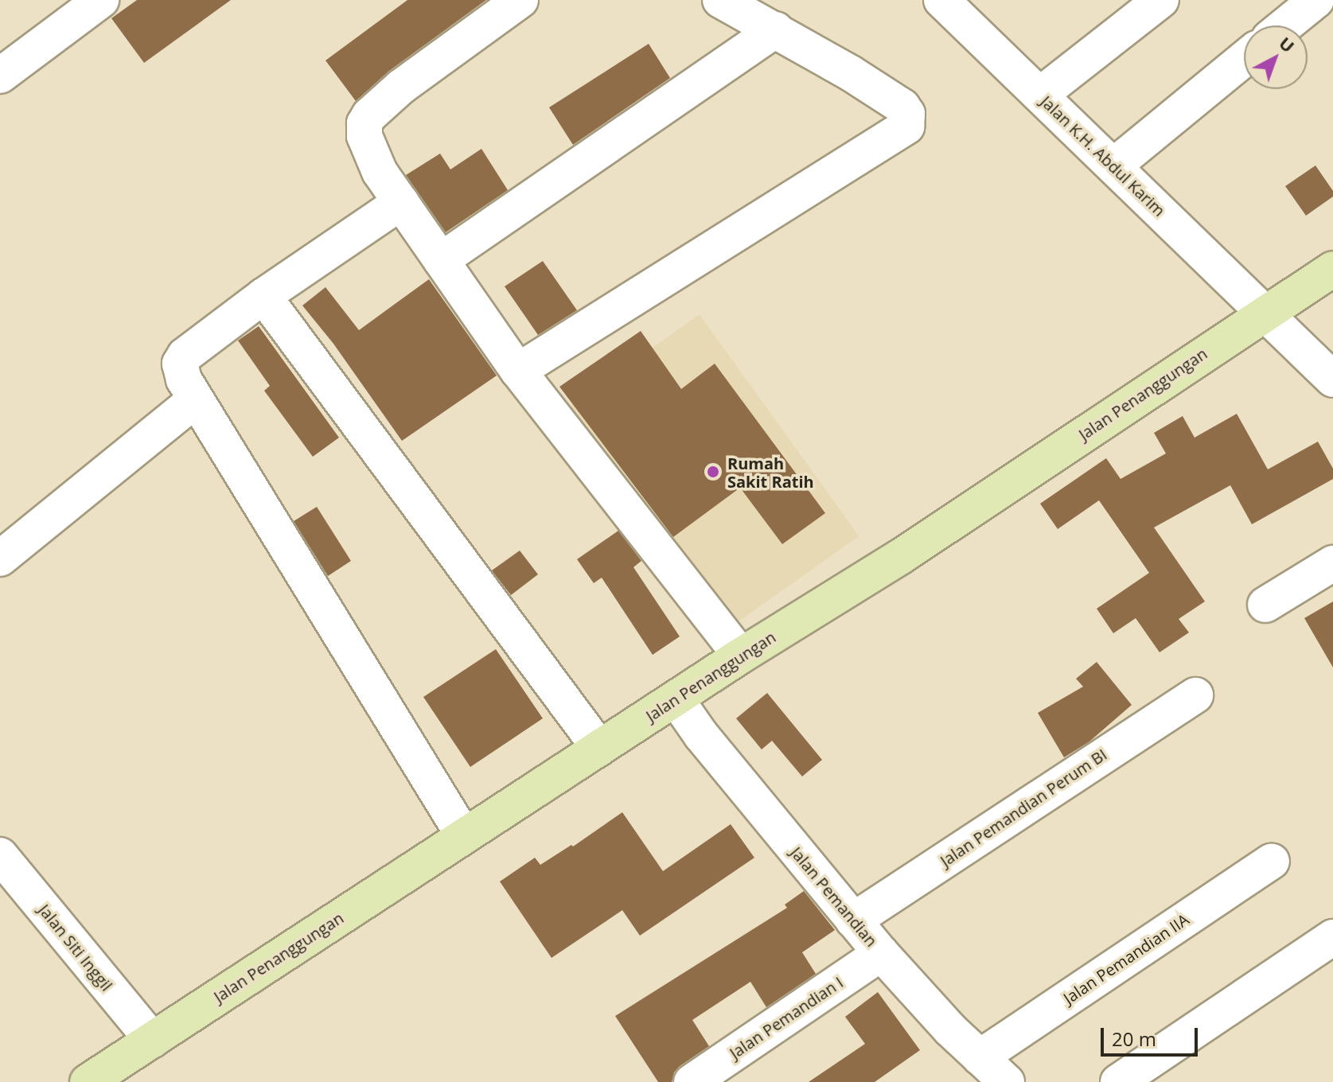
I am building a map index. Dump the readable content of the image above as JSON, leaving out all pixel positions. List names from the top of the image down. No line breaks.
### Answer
{"streets":{"main road":["Jalan Penanggungan"],"street":["Jalan K.H. Abdul Karim","Jalan Pemandian Perum BI","Jalan Pemandian","Jalan Siti Inggil","Jalan Pemandian IIA","Jalan Pemandian I"]},"crossings":[["Jalan K.H. Abdul Karim","Jalan Penanggungan"],["Jalan Penanggungan","Jalan Pemandian"],["Jalan Penanggungan","Jalan Siti Inggil"],["Jalan Pemandian Perum BI","Jalan Pemandian"],["Jalan Pemandian","Jalan Pemandian IIA"],["Jalan Pemandian","Jalan Pemandian I"]],"places":["Rumah Sakit Ratih"],"scale_bar":"20 m","north":"top right"}
